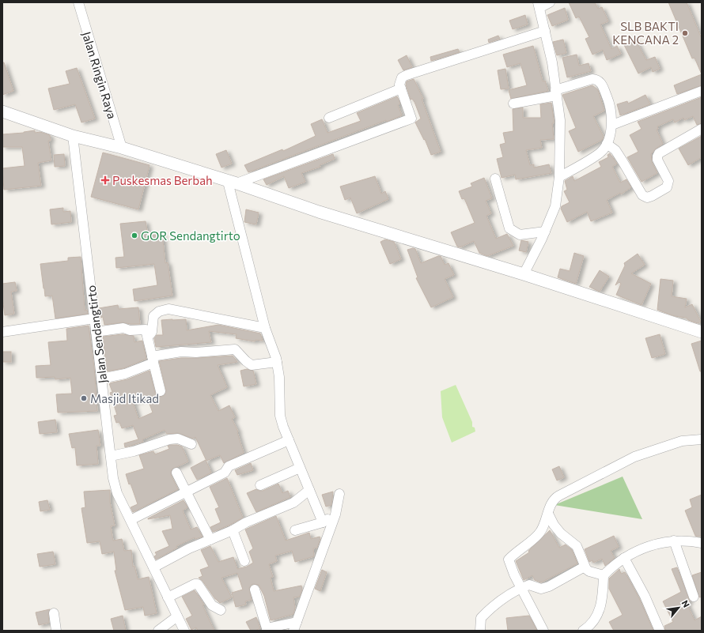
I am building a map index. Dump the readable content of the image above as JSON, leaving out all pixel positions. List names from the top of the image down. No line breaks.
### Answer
{"streets":{"street":["Jalan Ringin Raya","Jalan Sendangtirto"]},"places":{"other":["SLB BAKTI KENCANA 2","GOR Sendangtirto","Masjid Itikad"],"health":["Puskesmas Berbah"]},"north":"top right"}
